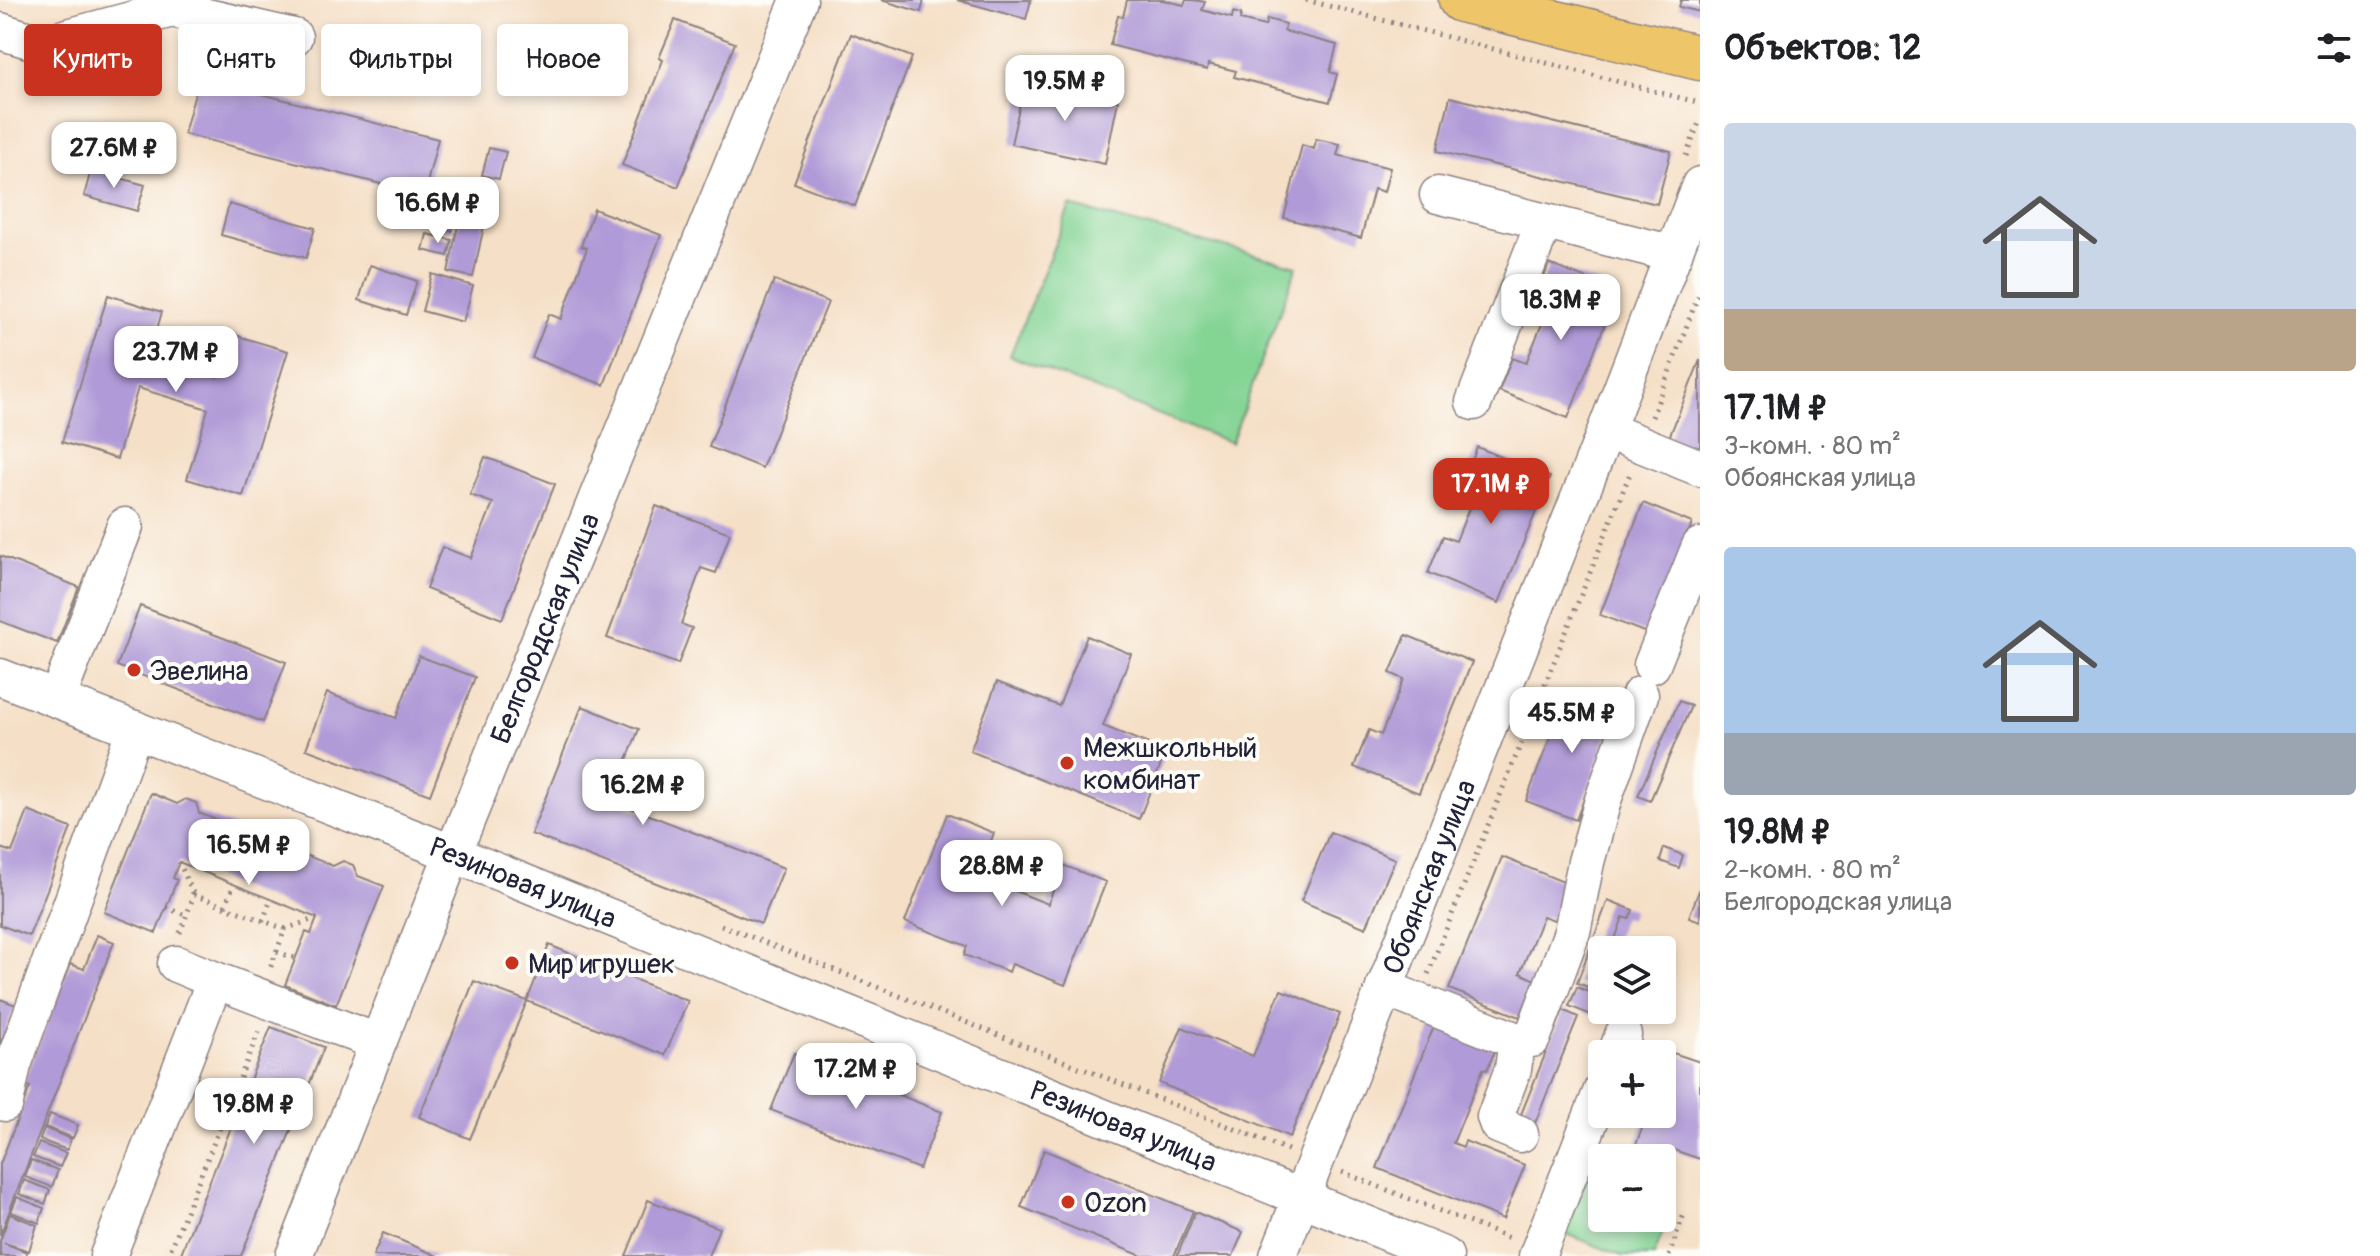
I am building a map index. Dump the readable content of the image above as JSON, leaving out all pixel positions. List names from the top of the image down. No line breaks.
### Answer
{"streets":{"street":["Белгородская улица","Обоянская улица","Резиновая улица"]},"crossings":[["Белгородская улица","Резиновая улица"],["Обоянская улица","Резиновая улица"]],"places":["Эвелина","Межшкольный комбинат","Мир игрушек","Ozon"],"page":{"heading":"Объектов: 12","chip":["Купить","Снять","Фильтры","Новое"],"price":["19.5M ₽","27.6M ₽","16.6M ₽","18.3M ₽","23.7M ₽","17.1M ₽","45.5M ₽","16.2M ₽","16.5M ₽","28.8M ₽","17.2M ₽","19.8M ₽"],"list":[{"name":"17.1M ₽","note":"3-комн. · 80 m² · Обоянская улица"},{"name":"19.8M ₽","note":"2-комн. · 80 m² · Белгородская улица"}],"map_buttons":["+","−"]}}
